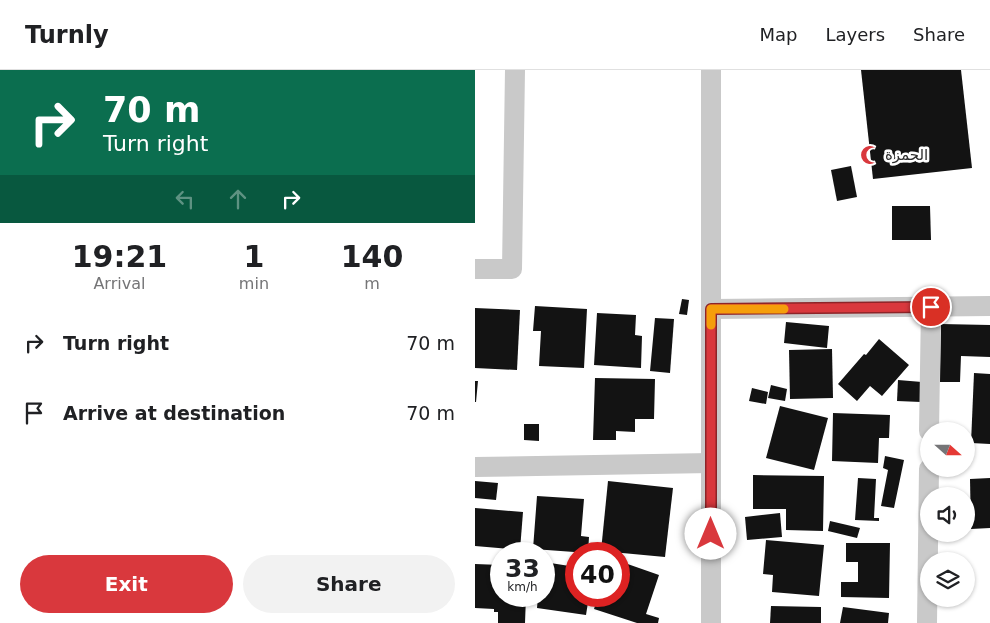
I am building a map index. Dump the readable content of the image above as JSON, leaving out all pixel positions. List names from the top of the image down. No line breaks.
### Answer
{"places":{"mosque":["الحمزة"]},"north":"right","page":{"header":"Turnly","nav":["Map","Layers","Share"],"turn":["70 m","Turn right"],"eta":["19:21","Arrival","1","min","140","m"],"list":[{"name":"Turn right","value":"70 m"},{"name":"Arrive at destination","value":"70 m"}],"speed":"33 km/h","limit":"40","buttons":["Exit","Share"]}}
